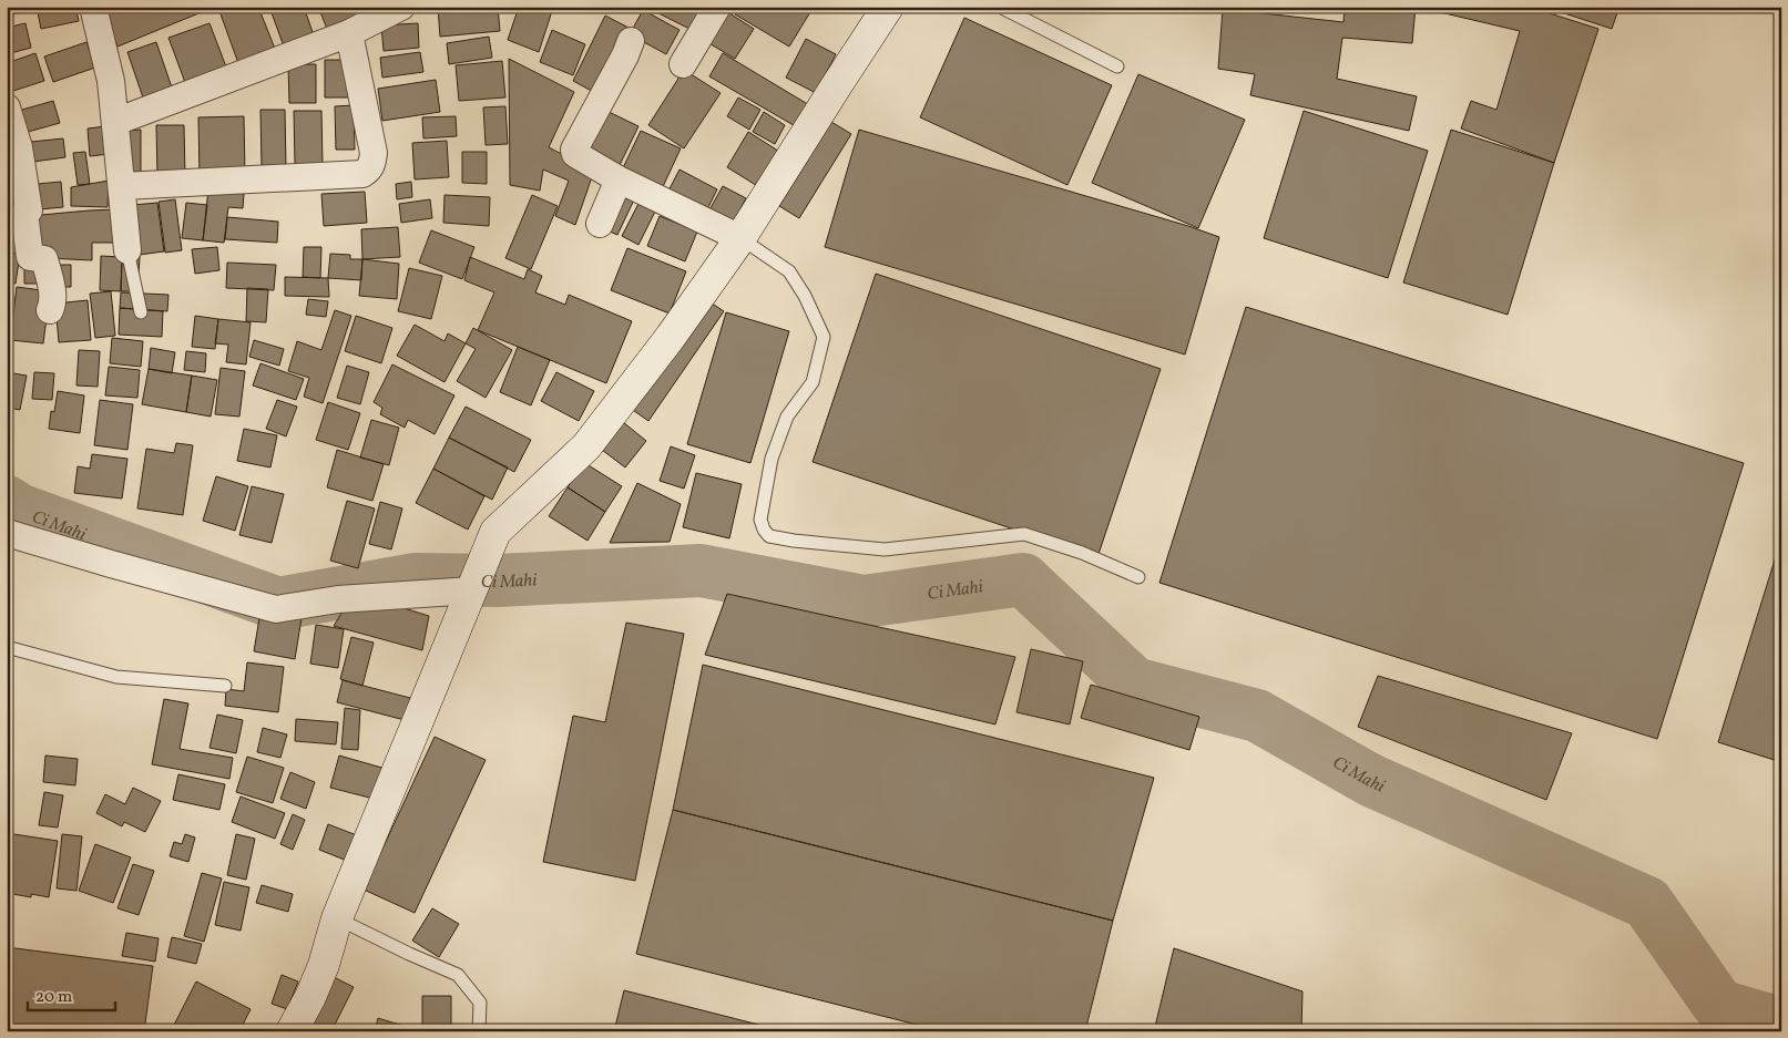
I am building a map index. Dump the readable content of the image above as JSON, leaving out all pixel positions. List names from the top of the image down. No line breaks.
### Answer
{"water":["Ci Mahi"],"scale_bar":"20 m"}
